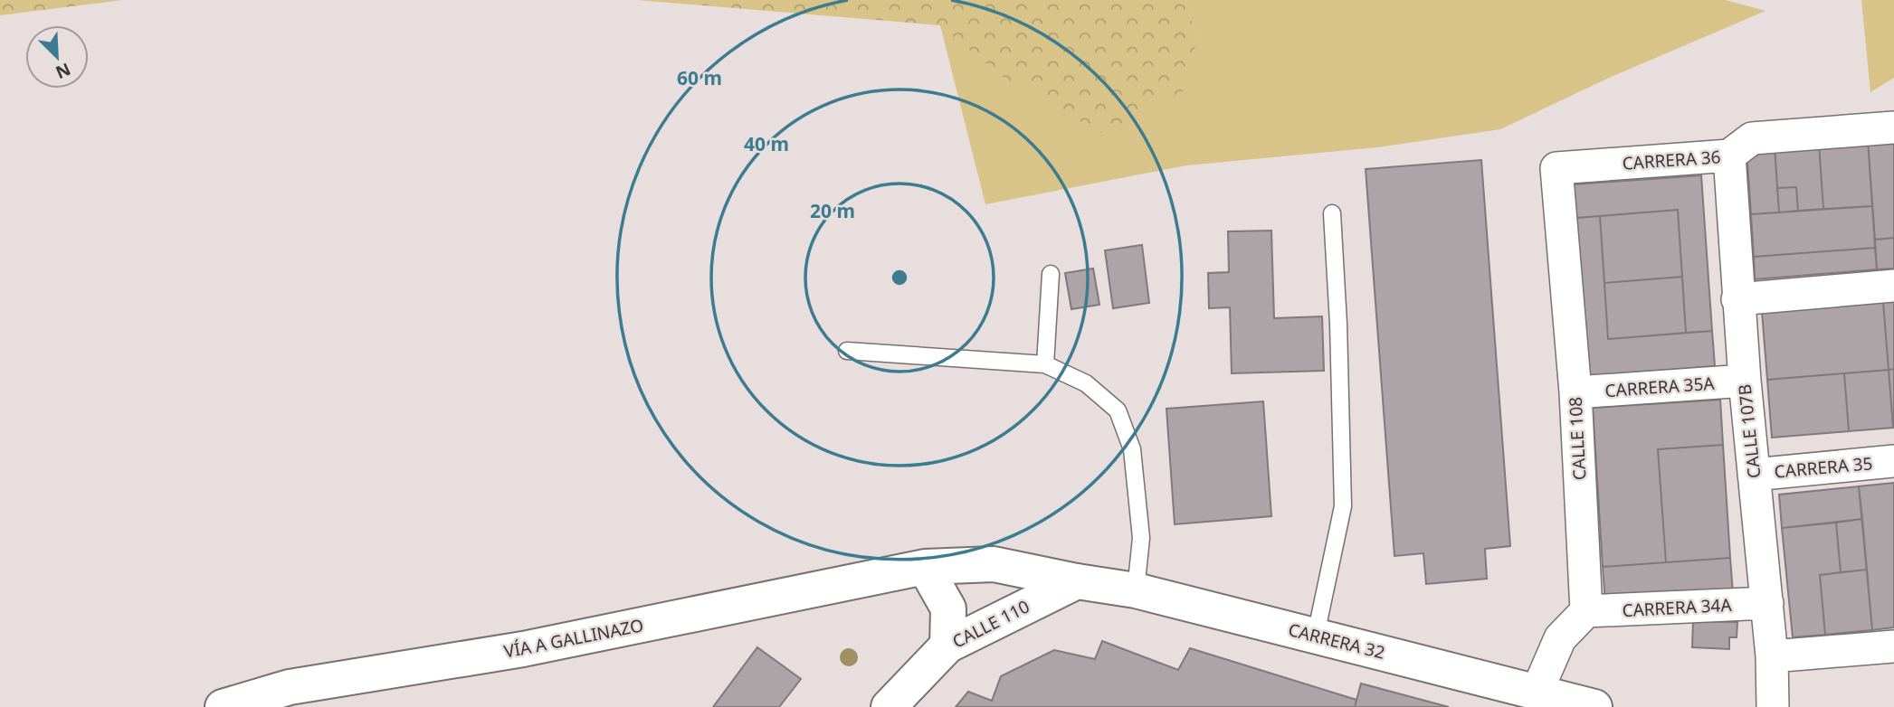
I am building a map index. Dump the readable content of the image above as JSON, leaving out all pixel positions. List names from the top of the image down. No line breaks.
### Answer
{"streets":{"street":["CARRERA 36","CARRERA 35A","CALLE 107B","CALLE 108","CARRERA 35","CARRERA 34A","CALLE 110","VÍA A GALLINAZO","CARRERA 32"]},"crossings":[["CARRERA 36","CALLE 107B"],["CARRERA 36","CALLE 108"],["CARRERA 35A","CALLE 107B"],["CARRERA 35A","CALLE 108"],["CALLE 107B","CARRERA 35"],["CALLE 107B","CARRERA 34A"],["CALLE 108","CARRERA 34A"],["CALLE 110","VÍA A GALLINAZO"],["CALLE 110","CARRERA 32"],["VÍA A GALLINAZO","CARRERA 32"]],"north":"bottom right","rings":["60 m","40 m","20 m"]}
